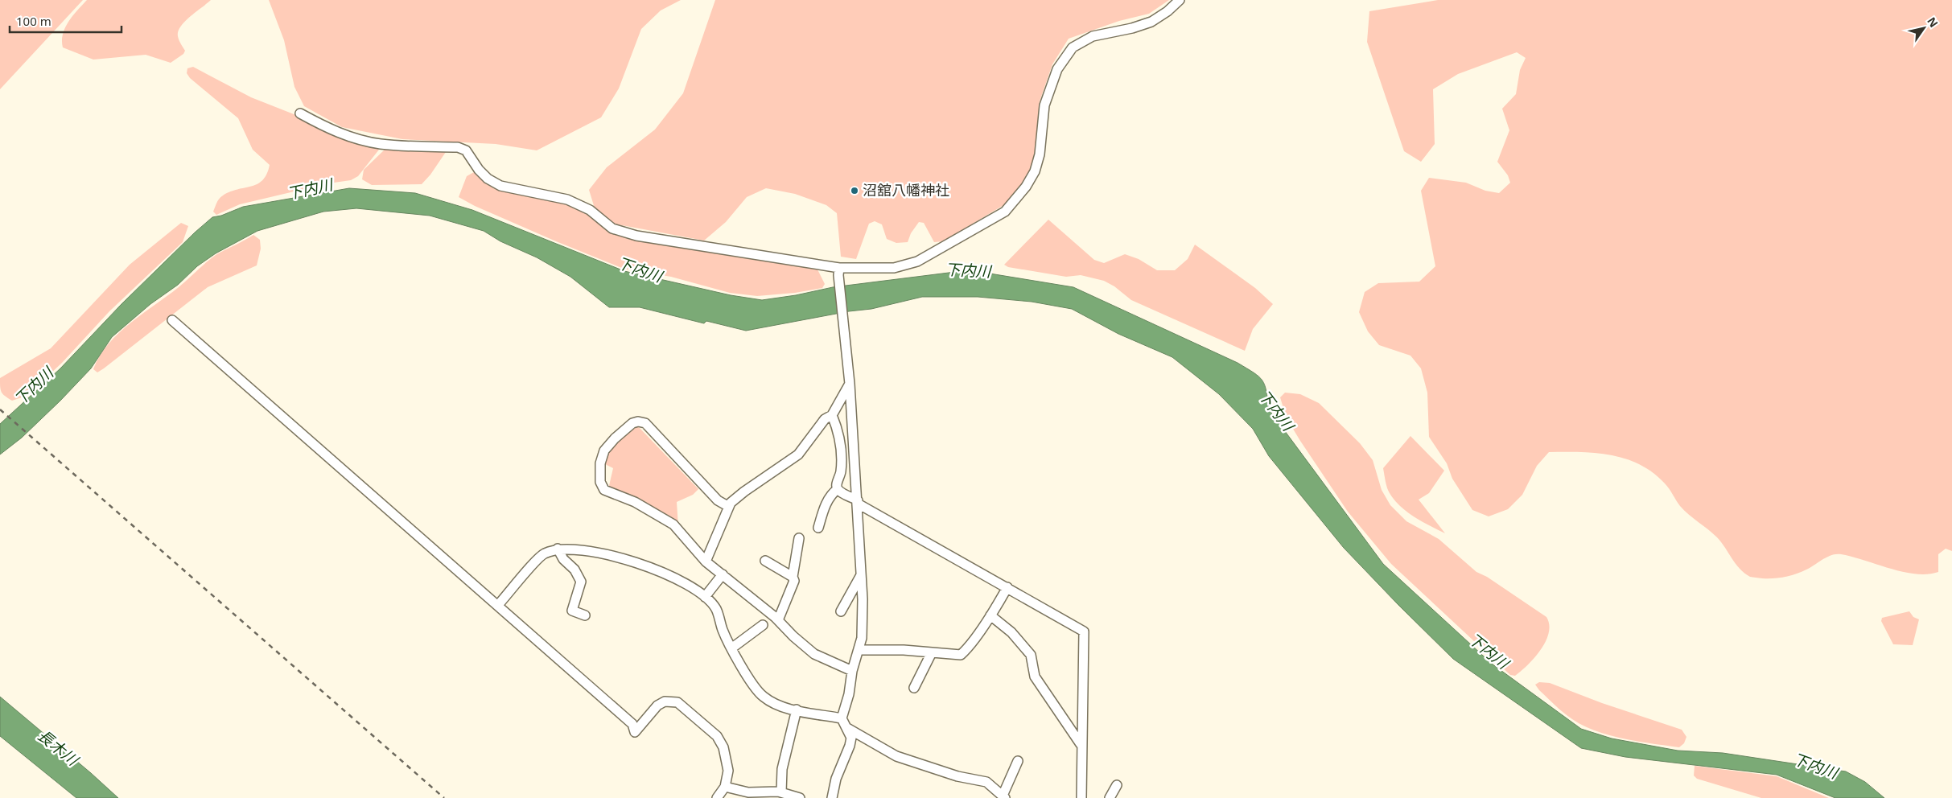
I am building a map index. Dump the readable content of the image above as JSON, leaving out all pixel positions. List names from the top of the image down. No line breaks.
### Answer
{"water":["下内川","長木川"],"places":["沼舘八幡神社"],"scale_bar":"100 m","north":"top right"}
